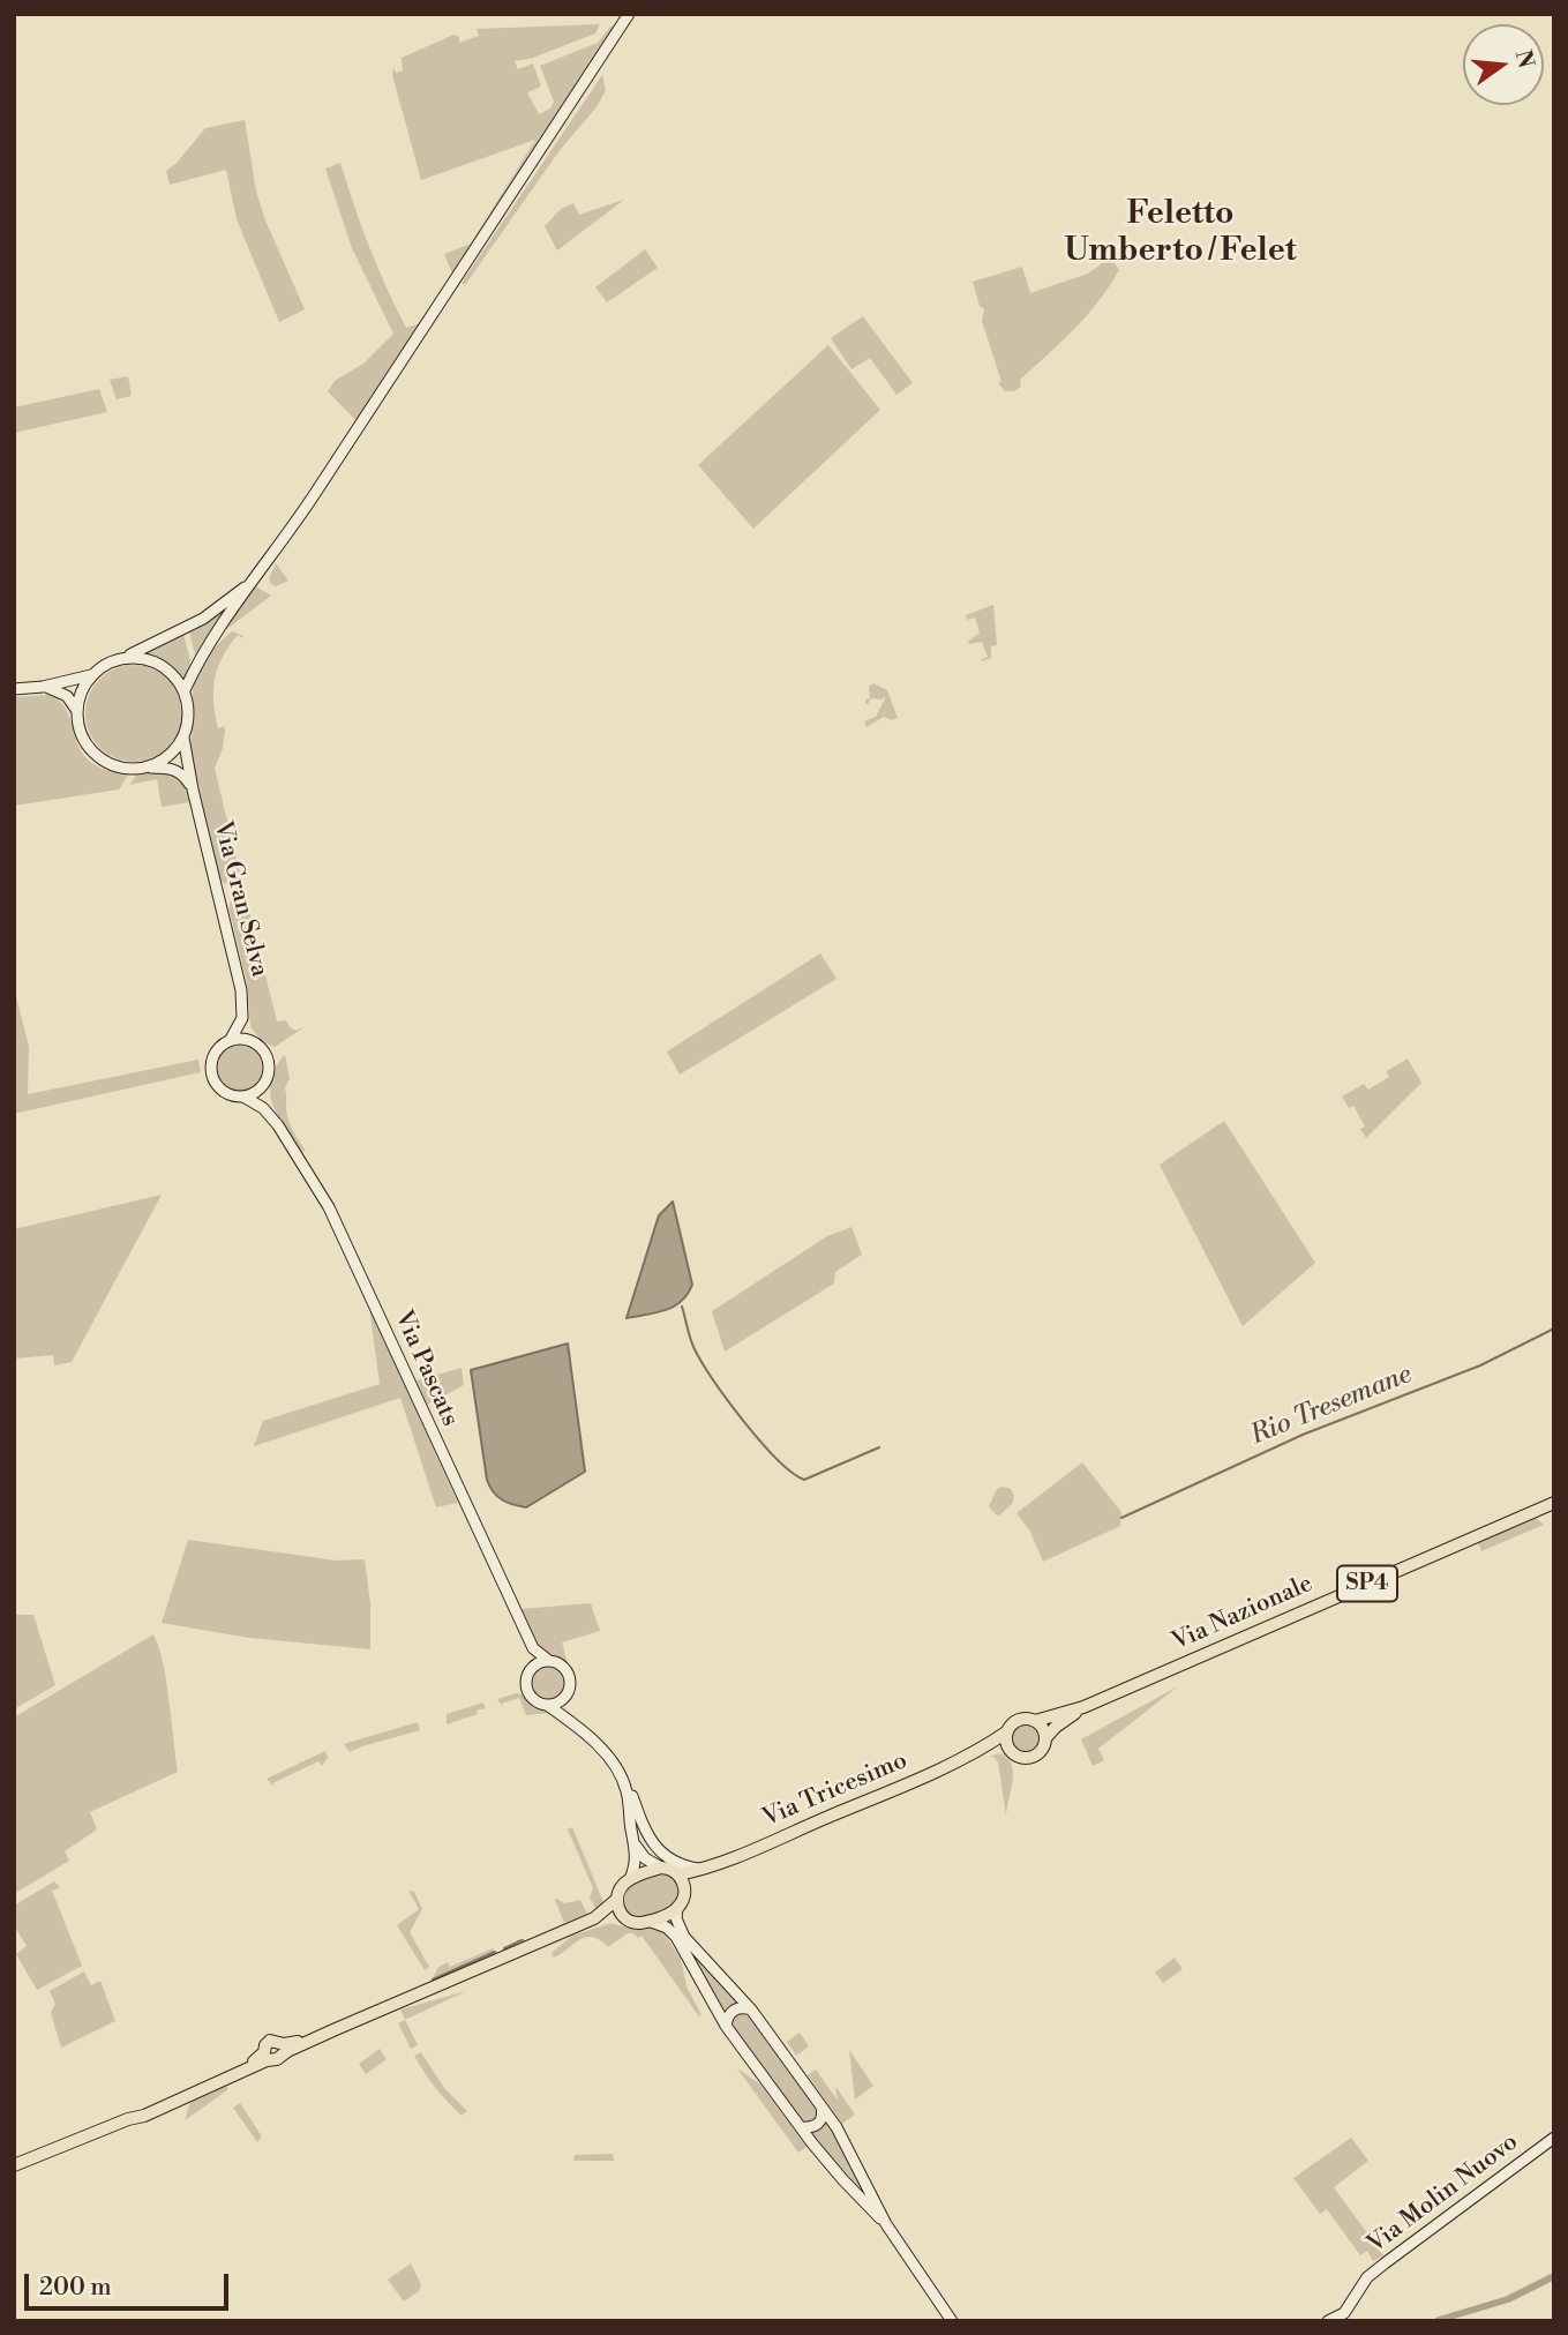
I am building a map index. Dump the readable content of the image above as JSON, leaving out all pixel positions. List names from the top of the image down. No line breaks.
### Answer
{"streets":{"main road":["Via Gran Selva","Via Pascats","SP4","Via Nazionale","Via Tricesimo","Via Molin Nuovo"]},"crossings":[["Via Gran Selva","Via Pascats"],["Via Nazionale","Via Tricesimo"]],"districts":["Feletto Umberto / Felet"],"water":["Rio Tresemane"],"scale_bar":"200 m","north":"right"}
